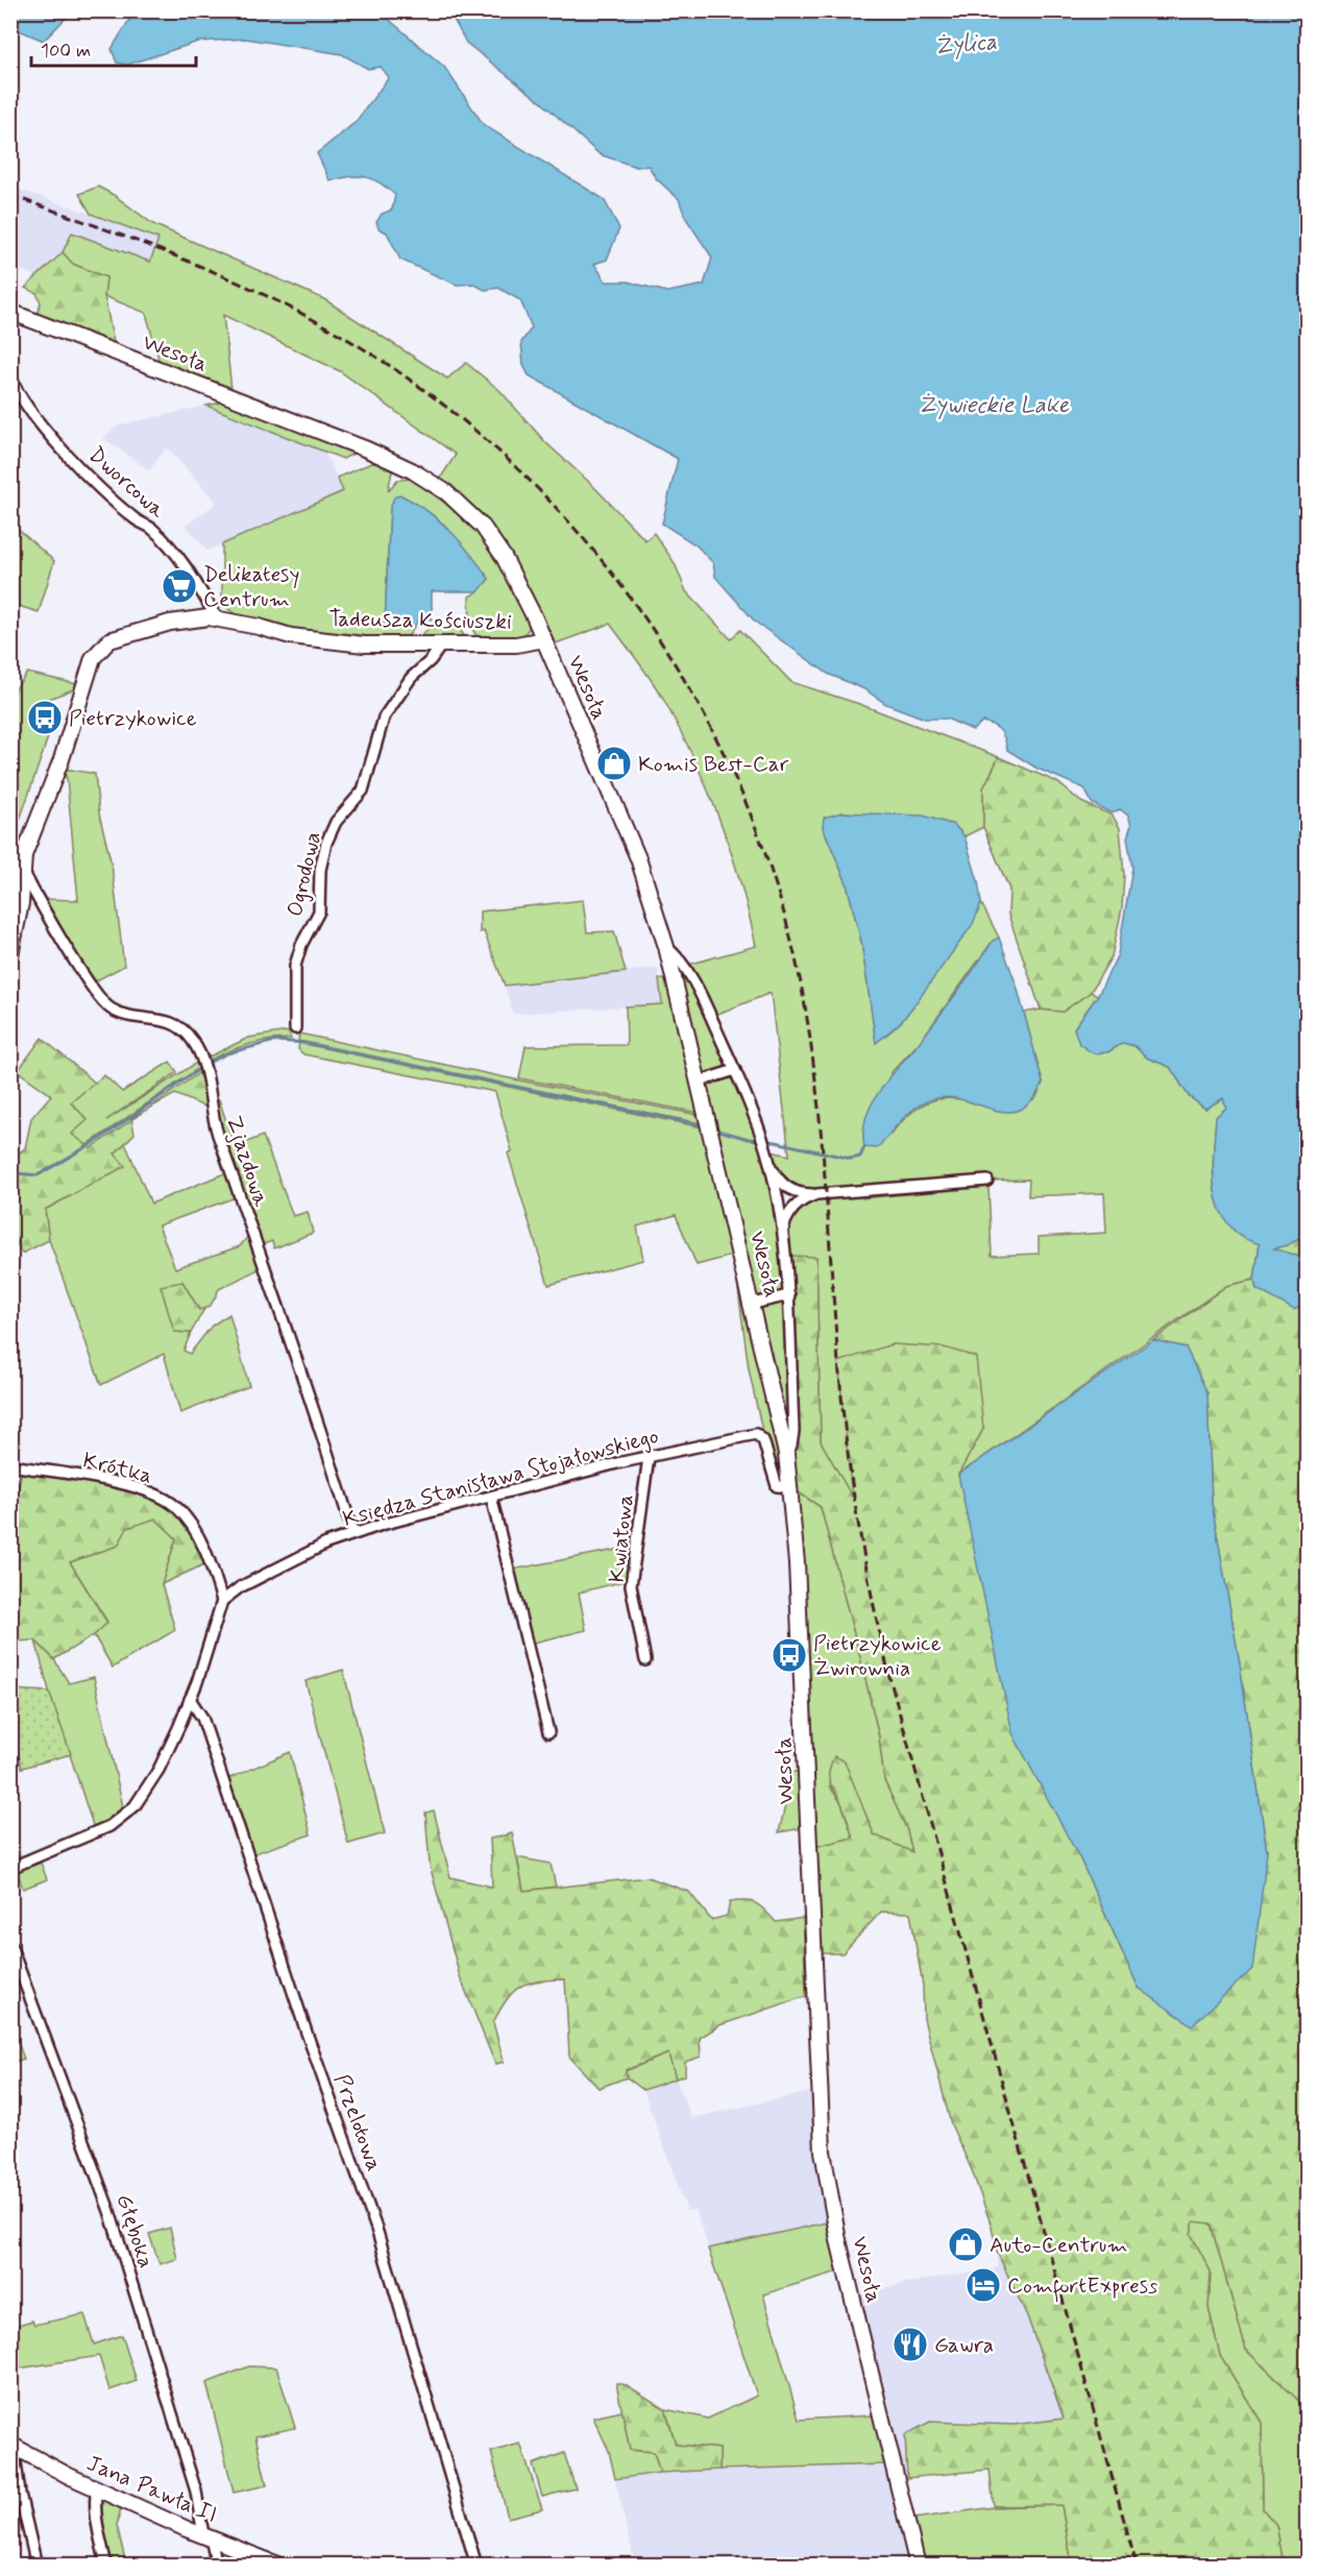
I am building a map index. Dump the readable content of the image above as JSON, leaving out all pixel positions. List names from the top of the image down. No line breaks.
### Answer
{"streets":{"main road":["Wesoła","Tadeusza Kościuszki","Jana Pawła II"],"street":["Dworcowa","Ogrodowa","Zjazdowa","Krótka","Księdza Stanisława Stojałowskiego","Kwiatowa","Przelotowa","Głęboka"]},"crossings":[["Wesoła","Tadeusza Kościuszki"],["Wesoła","Księdza Stanisława Stojałowskiego"],["Dworcowa","Tadeusza Kościuszki"],["Tadeusza Kościuszki","Ogrodowa"],["Tadeusza Kościuszki","Zjazdowa"],["Zjazdowa","Księdza Stanisława Stojałowskiego"],["Krótka","Księdza Stanisława Stojałowskiego"],["Księdza Stanisława Stojałowskiego","Kwiatowa"],["Głęboka","Jana Pawła II"]],"water":["Żylica","Żywieckie Lake"],"places":{"supermarket":["Delikatesy Centrum"],"bus stop":["Pietrzykowice","Pietrzykowice Żwirownia"],"shop":["Komis Best-Car","Auto-Centrum"],"hotel":["ComfortExpress"],"restaurant":["Gawra"]},"scale_bar":"100 m"}
